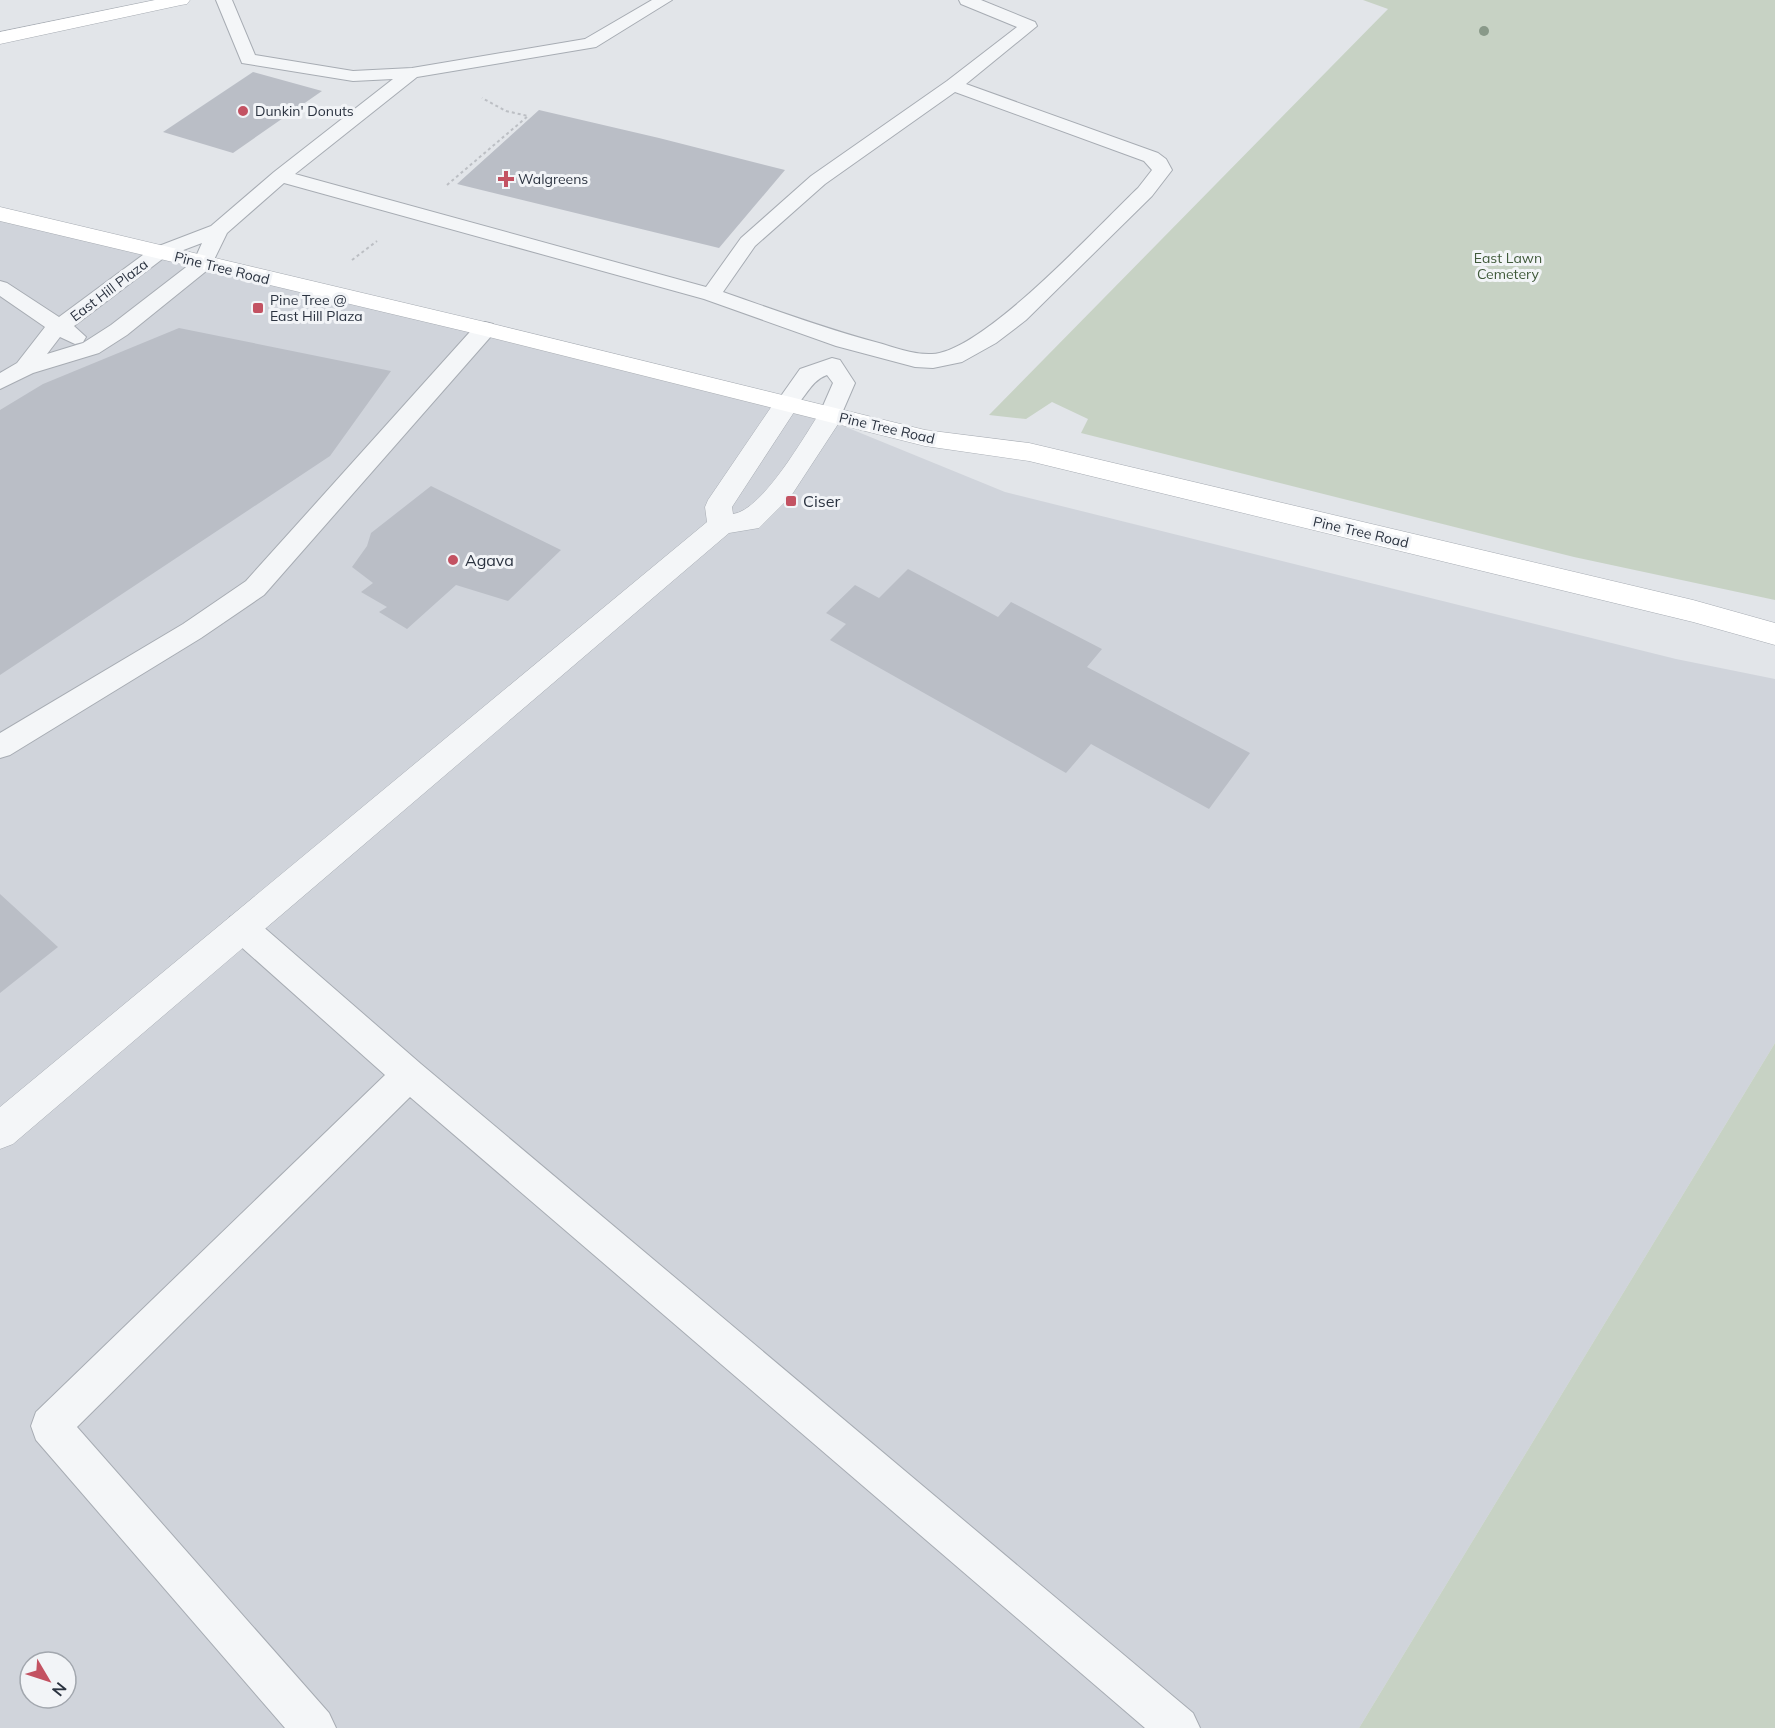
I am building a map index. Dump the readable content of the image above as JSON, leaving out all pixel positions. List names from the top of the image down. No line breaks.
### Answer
{"streets":{"street":["Pine Tree Road"],"lane":["East Hill Plaza"]},"crossings":[["Pine Tree Road","East Hill Plaza"]],"parks":["East Lawn Cemetery"],"places":{"other":["Dunkin' Donuts","Agava"],"health":["Walgreens"],"transit":["Pine Tree @ East Hill Plaza","Ciser"]},"north":"bottom right"}
